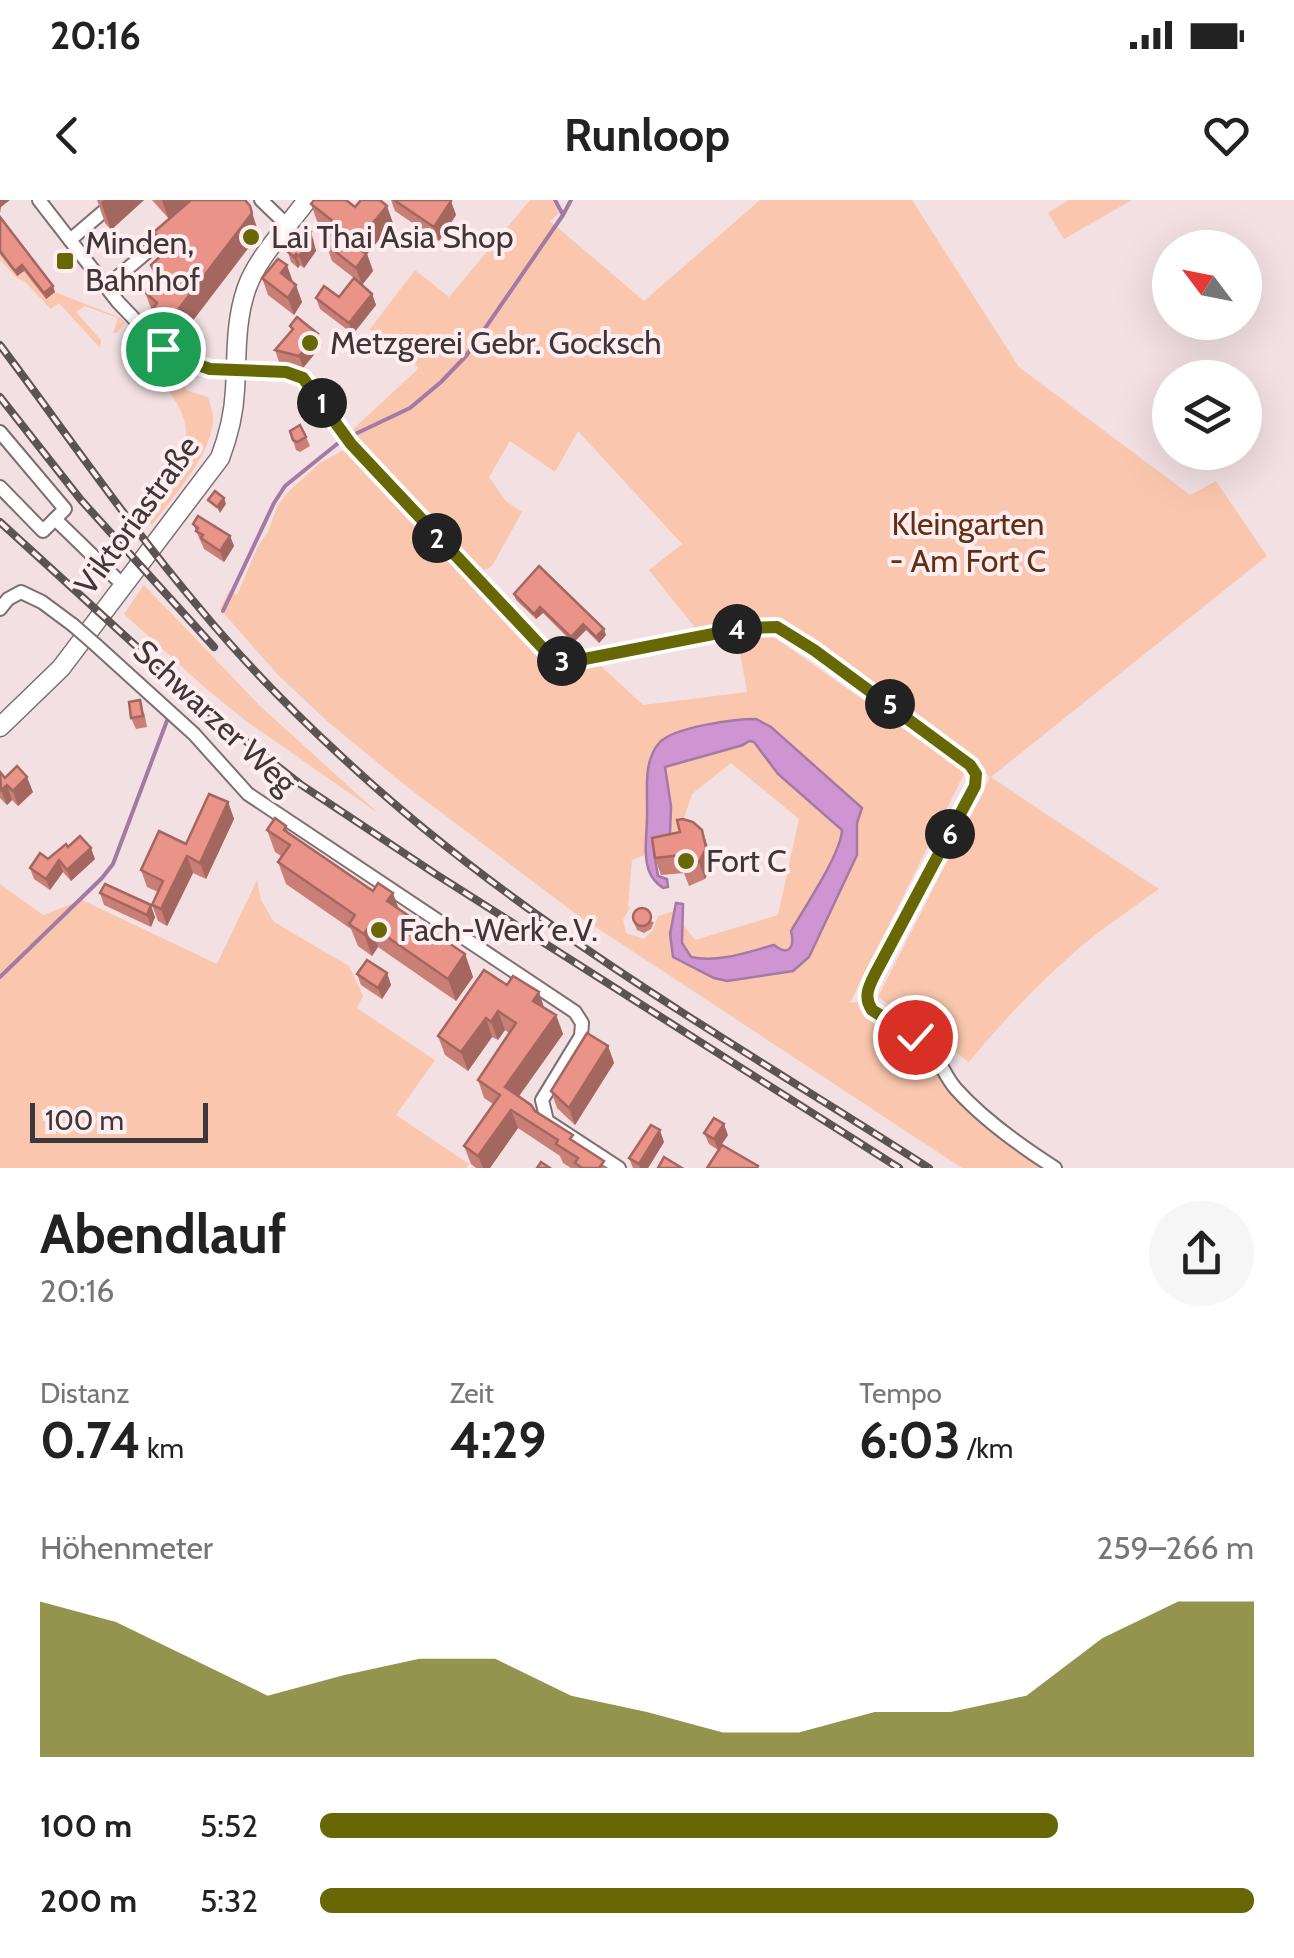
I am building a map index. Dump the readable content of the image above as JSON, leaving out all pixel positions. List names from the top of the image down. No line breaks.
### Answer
{"streets":{"main road":["Viktoriastraße"],"street":["Schwarzer Weg"]},"parks":["Kleingarten - Am Fort C"],"places":{"other":["Lai Thai Asia Shop","Metzgerei Gebr. Gocksch","Fort C","Fach-Werk e.V."],"transit":["Minden, Bahnhof"]},"scale_bar":"100 m","north":"top left","page":{"status":"20:16","header":"Runloop","pins":["1","2","4","3","5","6"],"scale":"100 m","heading":["Abendlauf","20:16"],"stats":[["Distanz","0.74 km"],["Zeit","4:29"],["Tempo","6:03 /km"]],"chart":["Höhenmeter","259–266 m"],"list":[{"name":"100 m","note":"5:52"},{"name":"200 m","note":"5:32"}]}}
